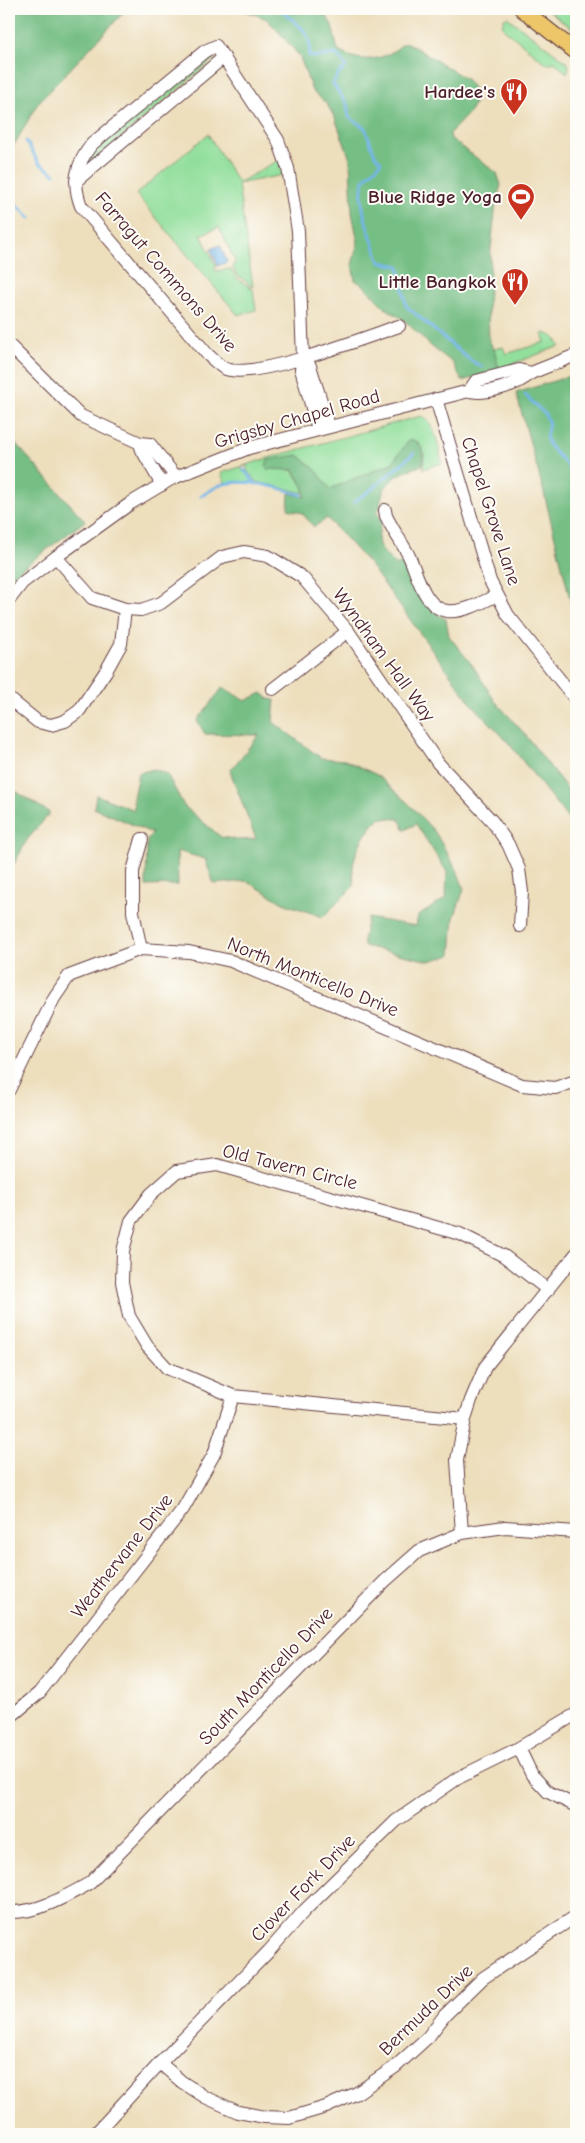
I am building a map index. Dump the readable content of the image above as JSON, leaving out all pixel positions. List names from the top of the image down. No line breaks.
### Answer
{"streets":{"street":["Farragut Commons Drive","Grigsby Chapel Road","Chapel Grove Lane","Wyndham Hall Way","North Monticello Drive","Old Tavern Circle","Weathervane Drive","South Monticello Drive","Clover Fork Drive","Bermuda Drive"]},"crossings":[["Farragut Commons Drive","Grigsby Chapel Road"],["Grigsby Chapel Road","Chapel Grove Lane"],["Grigsby Chapel Road","Wyndham Hall Way"],["Old Tavern Circle","Weathervane Drive"],["Clover Fork Drive","Bermuda Drive"]],"places":{"restaurant":["Hardee's","Little Bangkok"],"sports":["Blue Ridge Yoga"]}}
